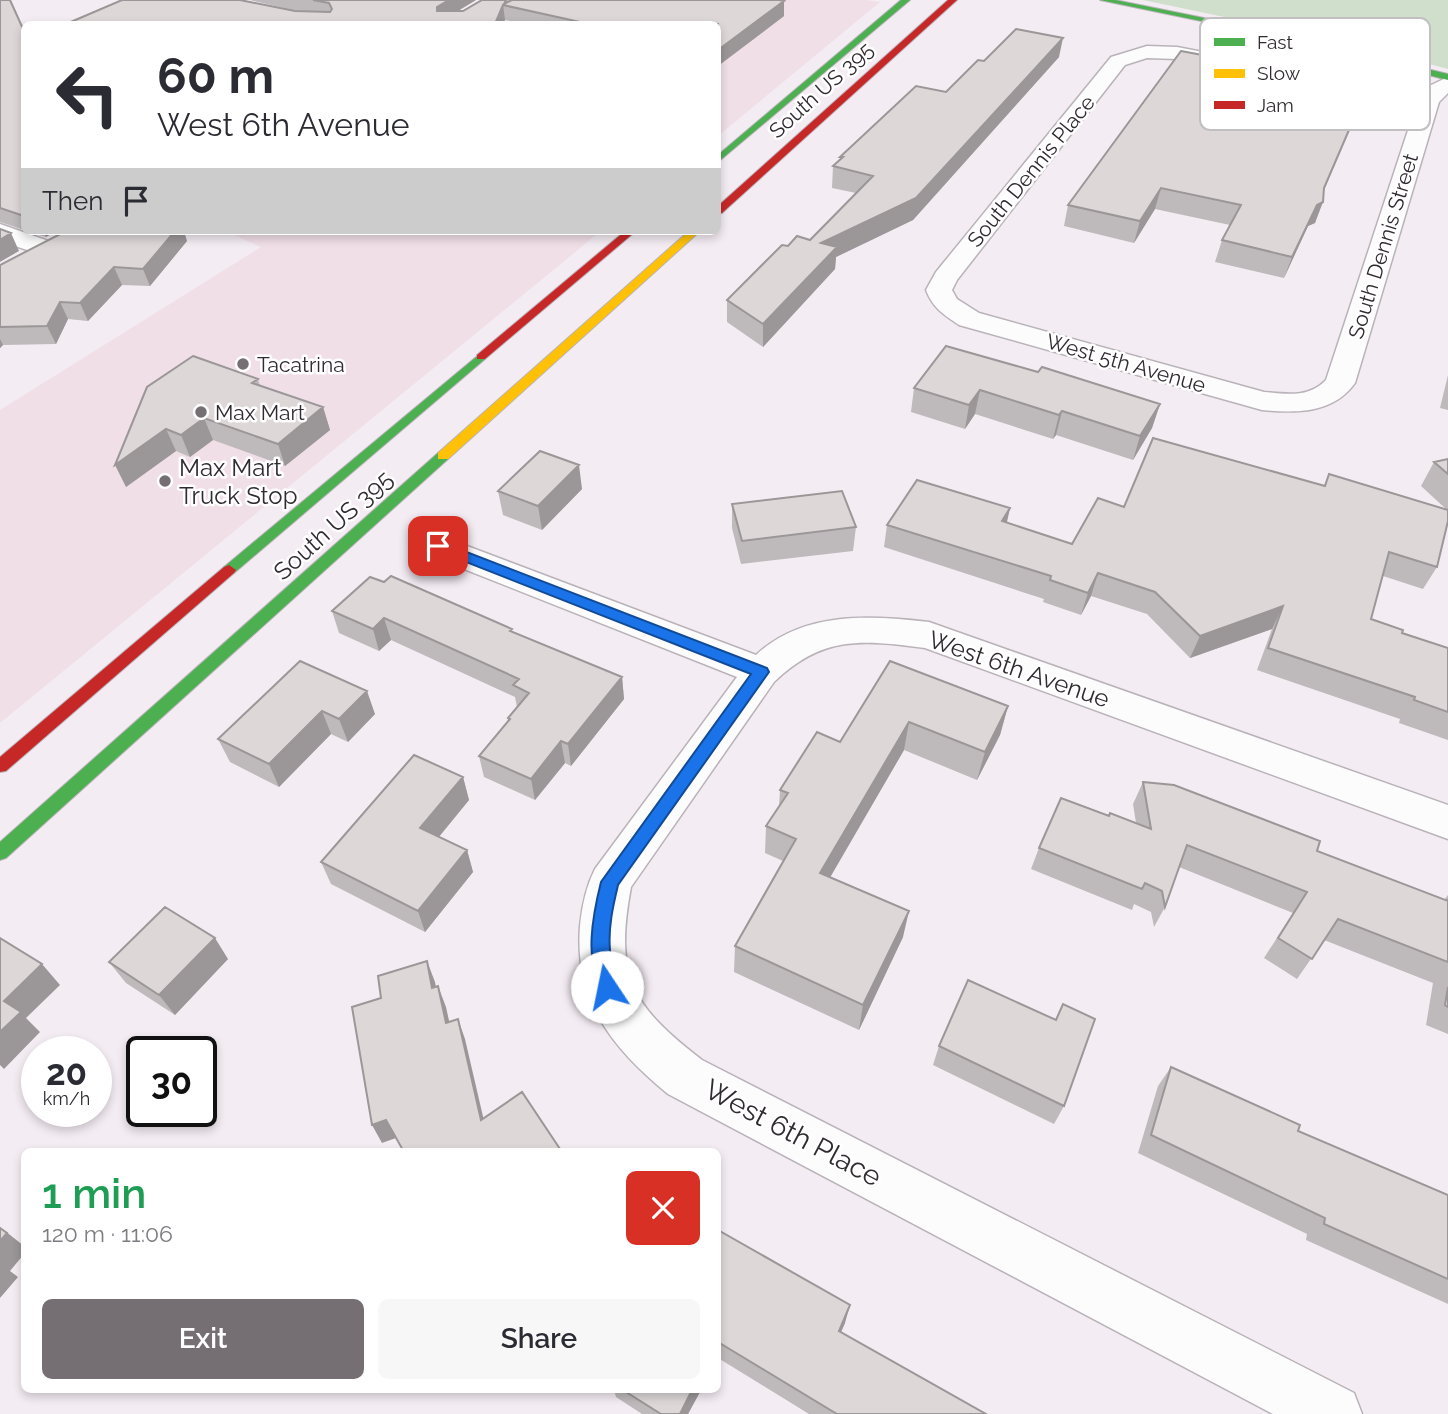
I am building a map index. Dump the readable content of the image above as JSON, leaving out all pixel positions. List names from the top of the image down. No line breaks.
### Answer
{"streets":{"main road":["South US 395"],"street":["South Dennis Place","South Dennis Street","West 5th Avenue","West 6th Avenue","West 6th Place"]},"crossings":[["South Dennis Place","West 5th Avenue"],["South Dennis Street","West 5th Avenue"],["West 6th Avenue","West 6th Place"]],"places":["Tacatrina","Max Mart","Max Mart Truck Stop"],"legend":["Fast","Slow","Jam"],"page":{"turn":["60 m","West 6th Avenue"],"then":"Then","speed":"20 km/h","limit":"30","heading":["1 min","120 m · 11:06"],"buttons":["Exit","Share"]}}
